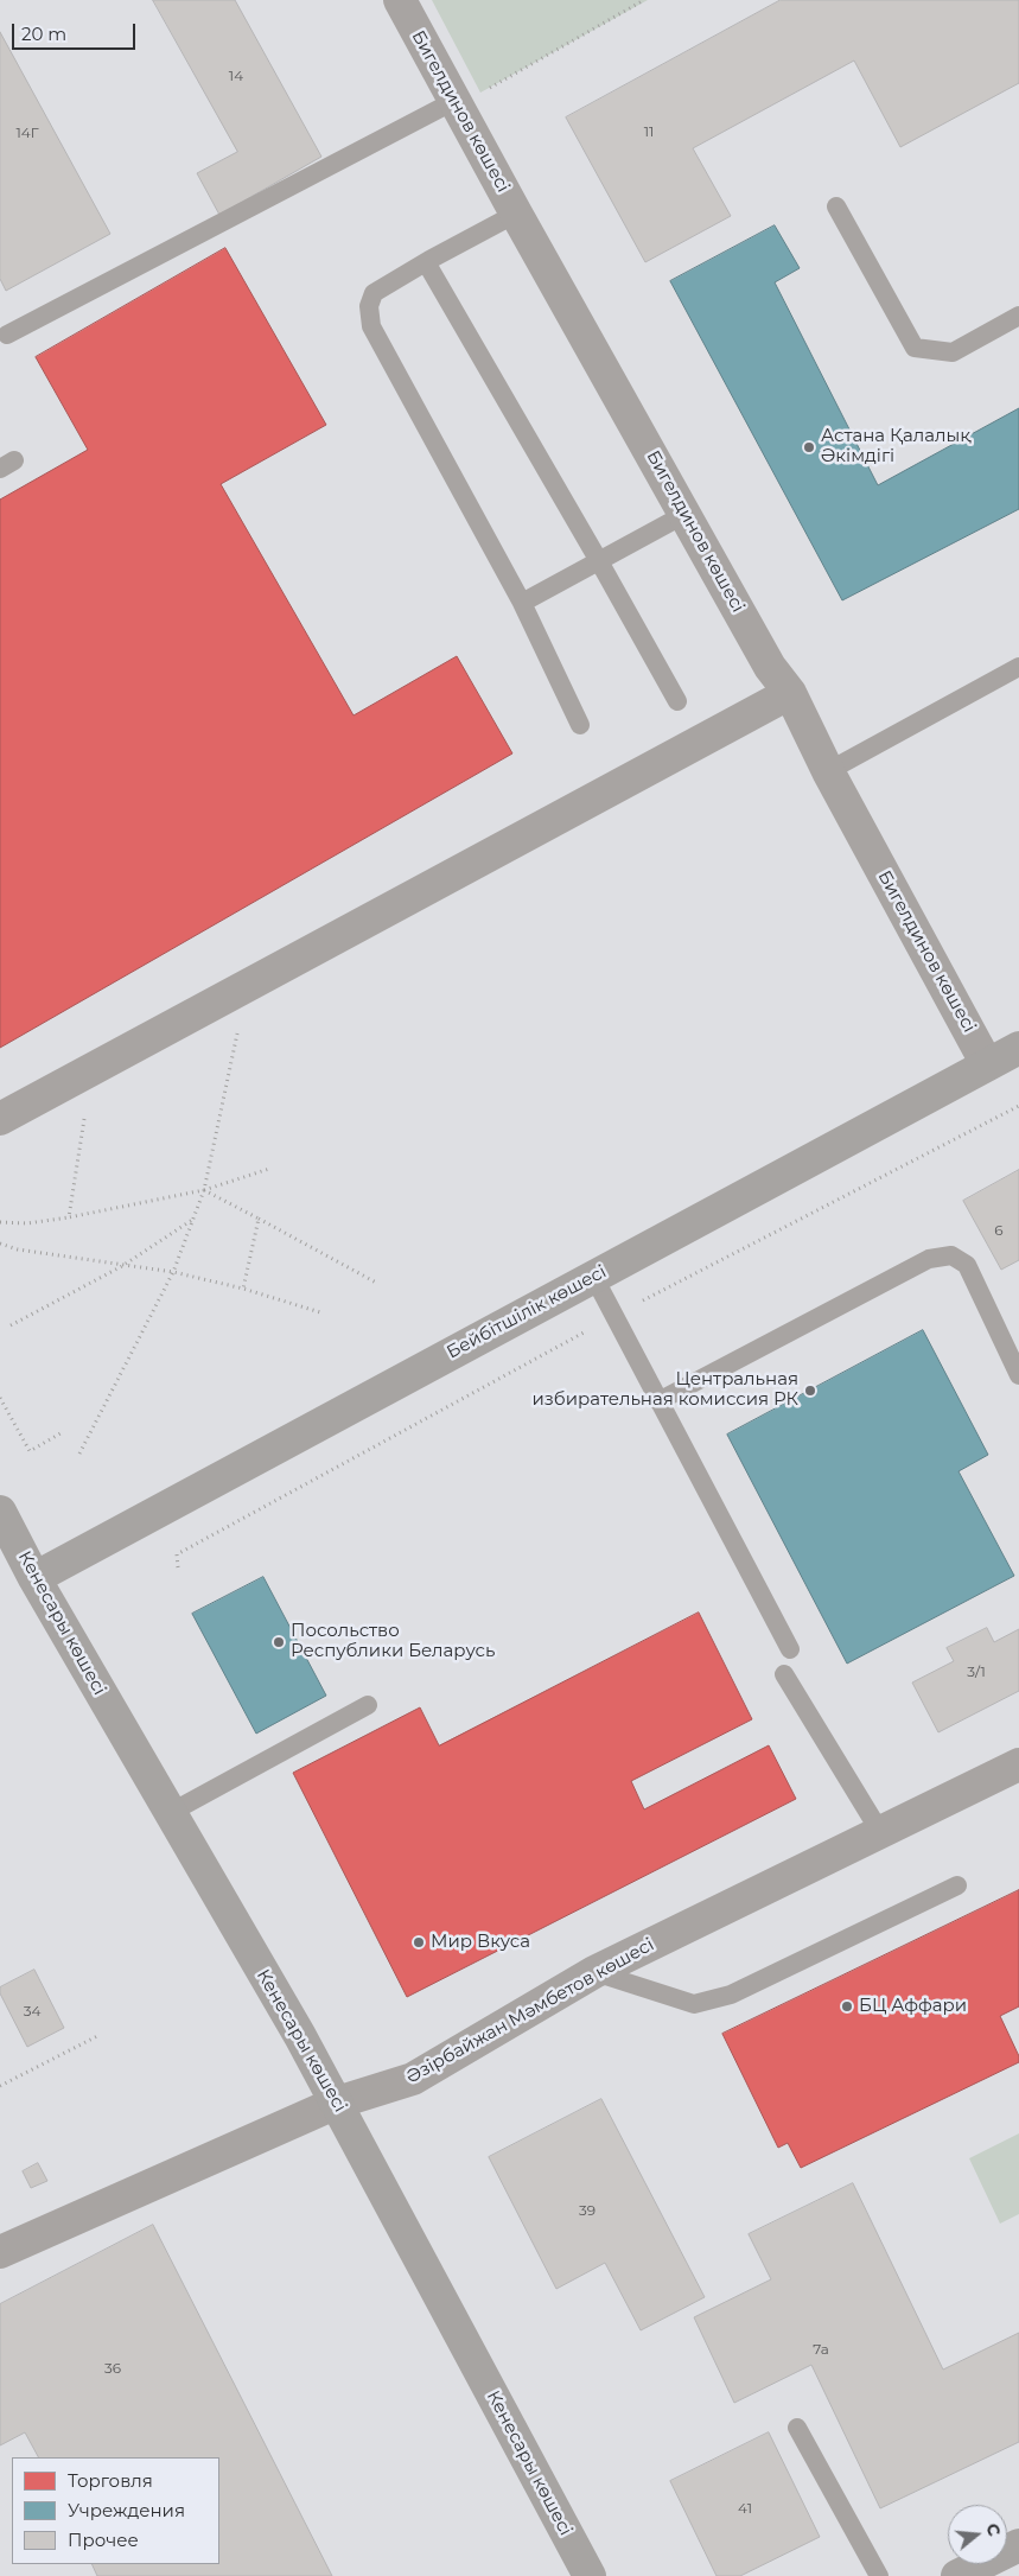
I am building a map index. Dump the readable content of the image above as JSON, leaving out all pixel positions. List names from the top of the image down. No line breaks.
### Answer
{"streets":{"main road":["Бейбітшілік көшесі","Кенесары көшесі"],"street":["Бигелдинов көшесі","Әзірбайжан Мәмбетов көшесі"]},"crossings":[["Бигелдинов көшесі","Бейбітшілік көшесі"],["Бейбітшілік көшесі","Кенесары көшесі"],["Кенесары көшесі","Әзірбайжан Мәмбетов көшесі"]],"places":["Астана Қалалық Әкімдігі","Центральная избирательная комиссия РК","Посольство Республики Беларусь","Мир Вкуса","БЦ Аффари"],"house_numbers":["14","11","14Г","6","3/1","34","39","7а","36","41"],"legend":["Торговля","Учреждения","Прочее"],"scale_bar":"20 m","north":"right"}
